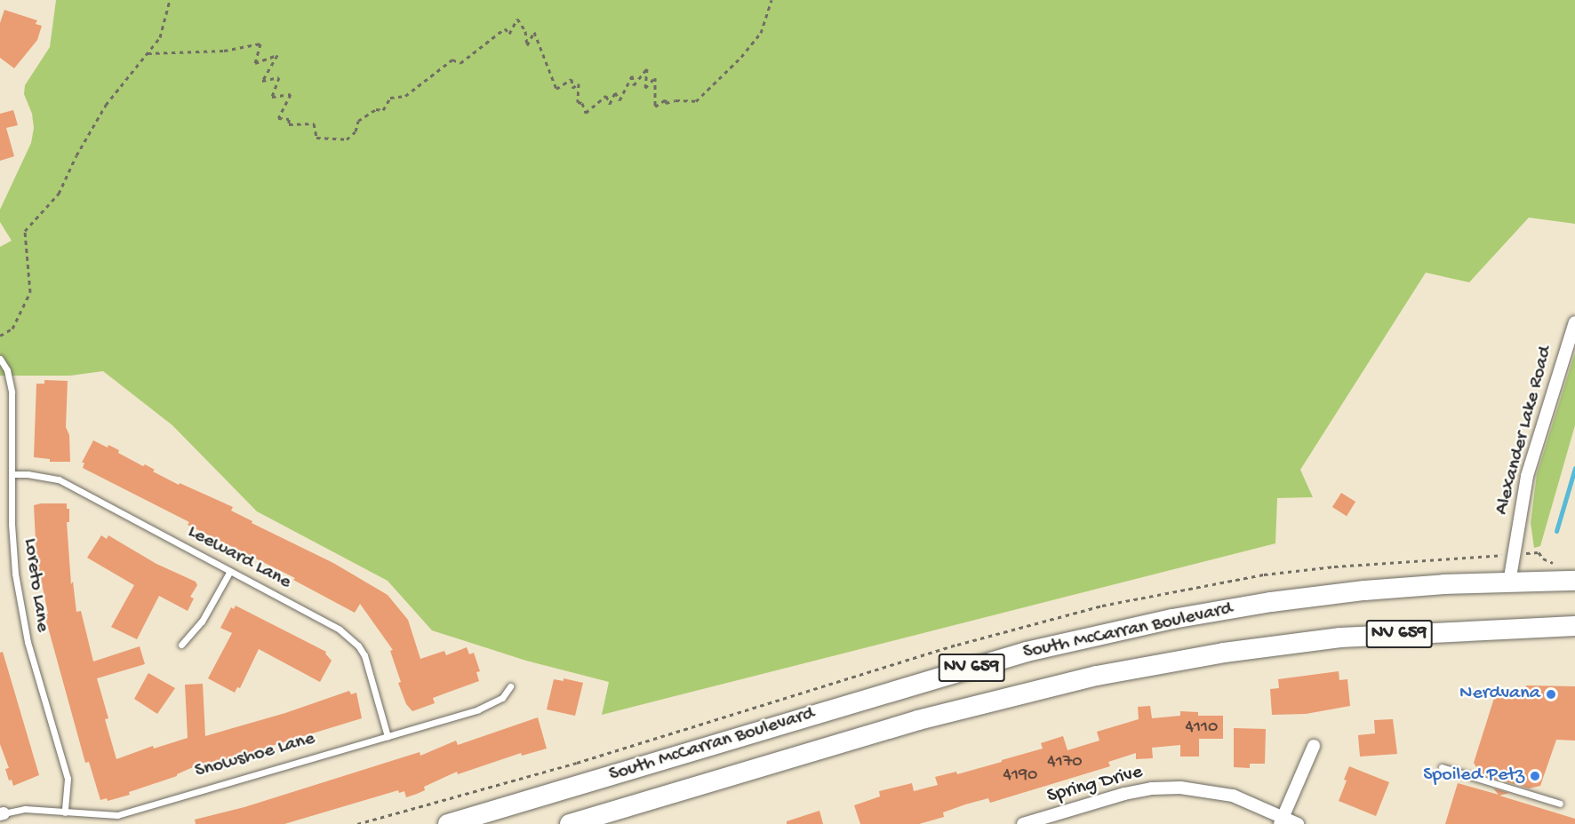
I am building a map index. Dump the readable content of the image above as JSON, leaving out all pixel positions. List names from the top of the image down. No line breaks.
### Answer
{"streets":{"main road":["South McCarran Boulevard","NV 659"],"street":["Alexander Lake Road","Spring Drive"],"lane":["Leeward Lane","Loreto Lane","Snowshoe Lane"]},"crossings":[["Alexander Lake Road","South McCarran Boulevard"],["Leeward Lane","Loreto Lane"],["Leeward Lane","Snowshoe Lane"],["Loreto Lane","Snowshoe Lane"]],"places":["Nerdvana","Spoiled Petz"],"house_numbers":["4110","4170","4190"]}
